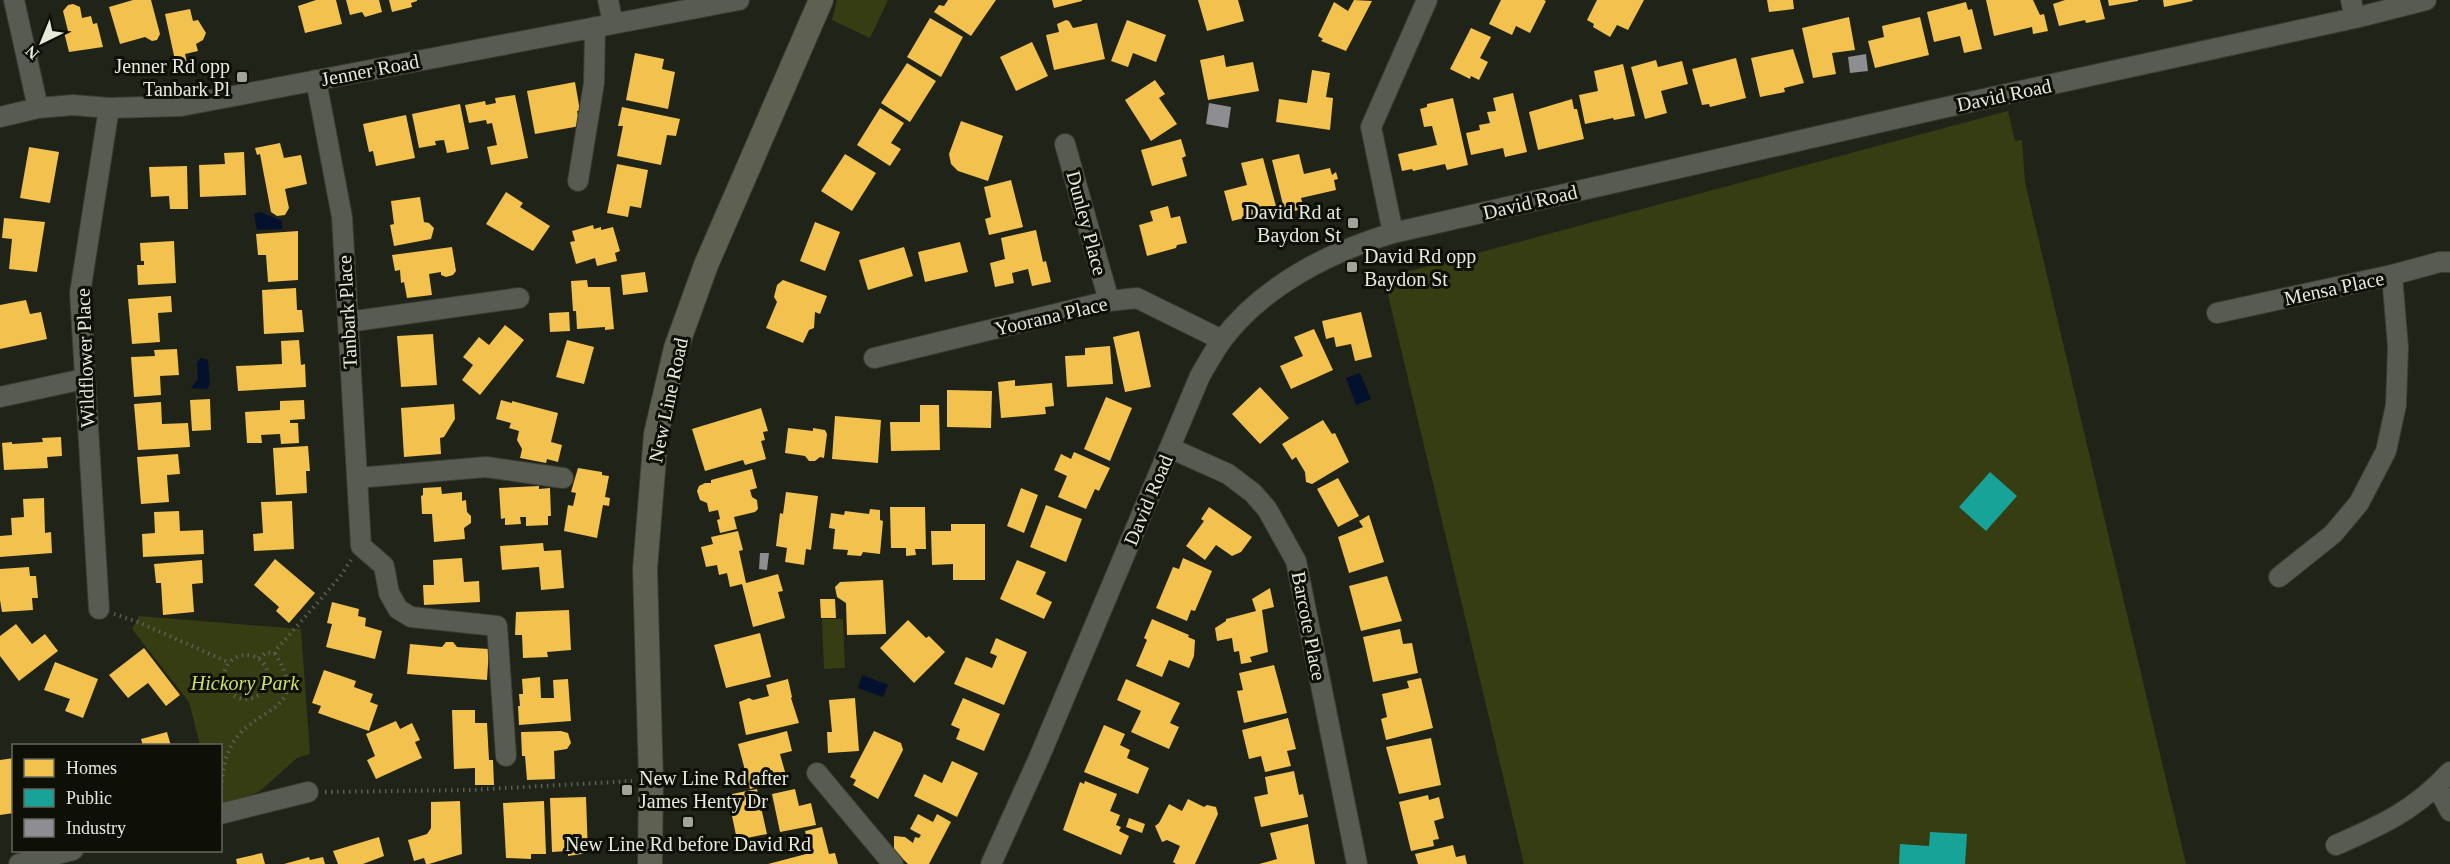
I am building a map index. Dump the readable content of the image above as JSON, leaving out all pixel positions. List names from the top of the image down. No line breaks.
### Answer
{"streets":{"main road":["New Line Road"],"street":["Jenner Road","David Road","Dunley Place","Mensa Place","Tanbark Place","Yoorana Place","Wildflower Place","Barcote Place"]},"crossings":[["Jenner Road","Tanbark Place"],["Jenner Road","Wildflower Place"],["David Road","Yoorana Place"],["David Road","Barcote Place"],["Dunley Place","Yoorana Place"]],"parks":["Hickory Park"],"places":{"transit":["Jenner Rd opp Tanbark Pl","David Rd at Baydon St","David Rd opp Baydon St","New Line Rd after James Henty Dr","New Line Rd before David Rd"]},"legend":["Homes","Public","Industry"],"north":"bottom left"}
